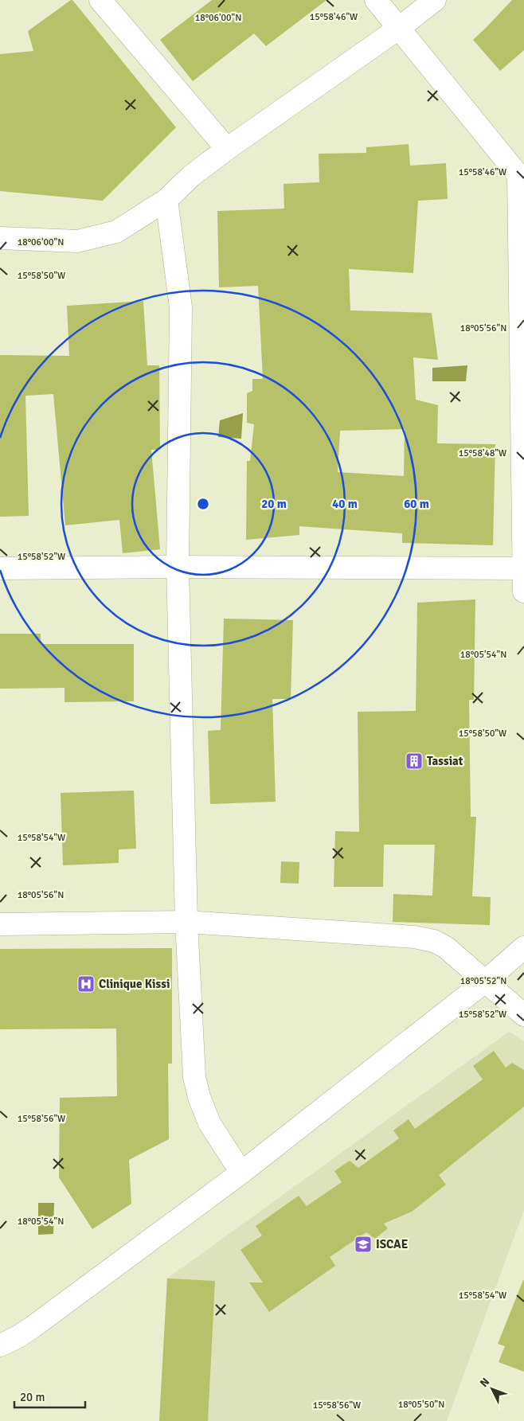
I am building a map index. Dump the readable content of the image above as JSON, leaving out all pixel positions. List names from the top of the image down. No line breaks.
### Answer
{"places":{"building":["Tassiat"],"hospital":["Clinique Kissi"],"school or university":["ISCAE"]},"scale_bar":"20 m","north":"top left","coordinates":["15°58'46\"W","18°06'00\"N","15°58'50\"W","18°05'56\"N","15°58'48\"W","15°58'52\"W","18°05'54\"N","15°58'54\"W","18°05'52\"N","15°58'56\"W","18°05'50\"N"],"rings":["20 m","40 m","60 m"]}
